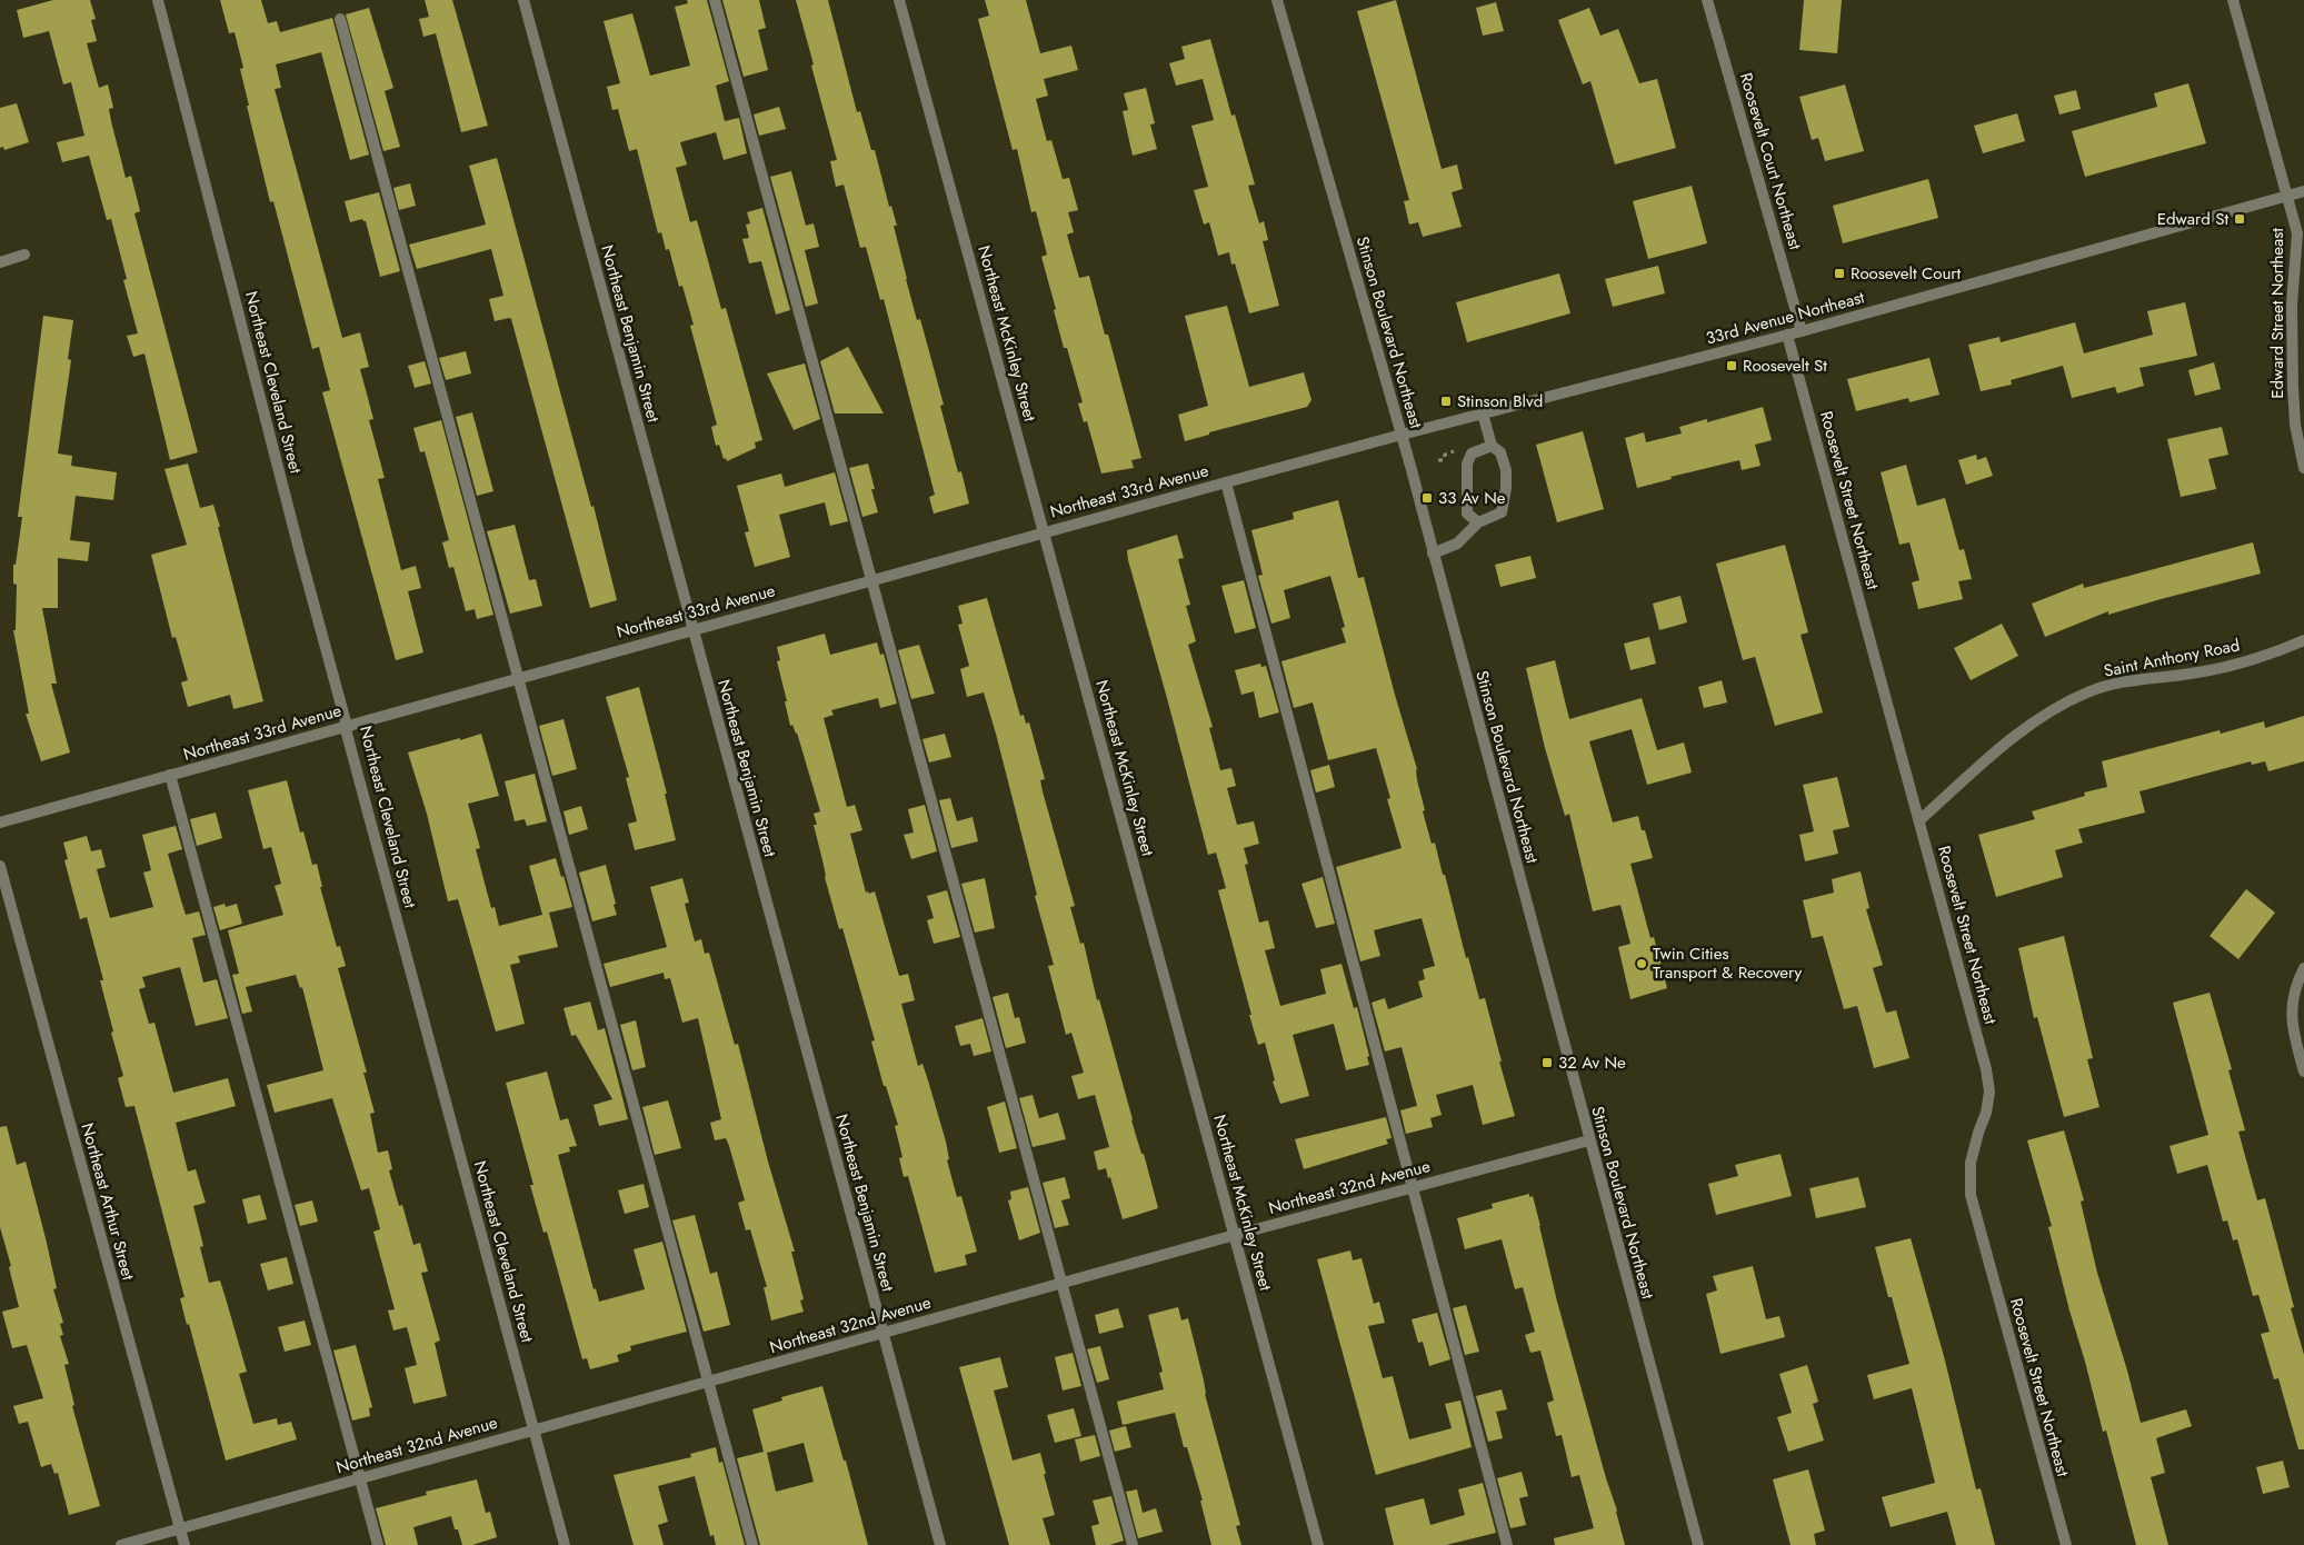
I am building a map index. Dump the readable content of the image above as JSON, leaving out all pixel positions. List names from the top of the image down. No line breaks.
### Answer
{"streets":{"street":["Roosevelt Court Northeast","Edward Street Northeast","33rd Avenue Northeast","Stinson Boulevard Northeast","Northeast Benjamin Street","Northeast McKinley Street","Northeast Cleveland Street","Northeast 33rd Avenue","Roosevelt Street Northeast","Saint Anthony Road","Northeast 32nd Avenue","Northeast Arthur Street"]},"crossings":[["Roosevelt Court Northeast","33rd Avenue Northeast"],["Edward Street Northeast","33rd Avenue Northeast"],["33rd Avenue Northeast","Stinson Boulevard Northeast"],["33rd Avenue Northeast","Northeast 33rd Avenue"],["33rd Avenue Northeast","Roosevelt Street Northeast"],["Stinson Boulevard Northeast","Northeast 33rd Avenue"],["Stinson Boulevard Northeast","Northeast 32nd Avenue"],["Northeast Benjamin Street","Northeast 33rd Avenue"],["Northeast Benjamin Street","Northeast 32nd Avenue"],["Northeast McKinley Street","Northeast 33rd Avenue"],["Northeast McKinley Street","Northeast 32nd Avenue"],["Northeast Cleveland Street","Northeast 33rd Avenue"],["Northeast Cleveland Street","Northeast 32nd Avenue"],["Roosevelt Street Northeast","Saint Anthony Road"],["Northeast 32nd Avenue","Northeast Arthur Street"]],"places":{"transit":["Edward St","Roosevelt Court","Roosevelt St","Stinson Blvd","33 Av Ne","32 Av Ne"],"other":["Twin Cities Transport & Recovery"]}}
